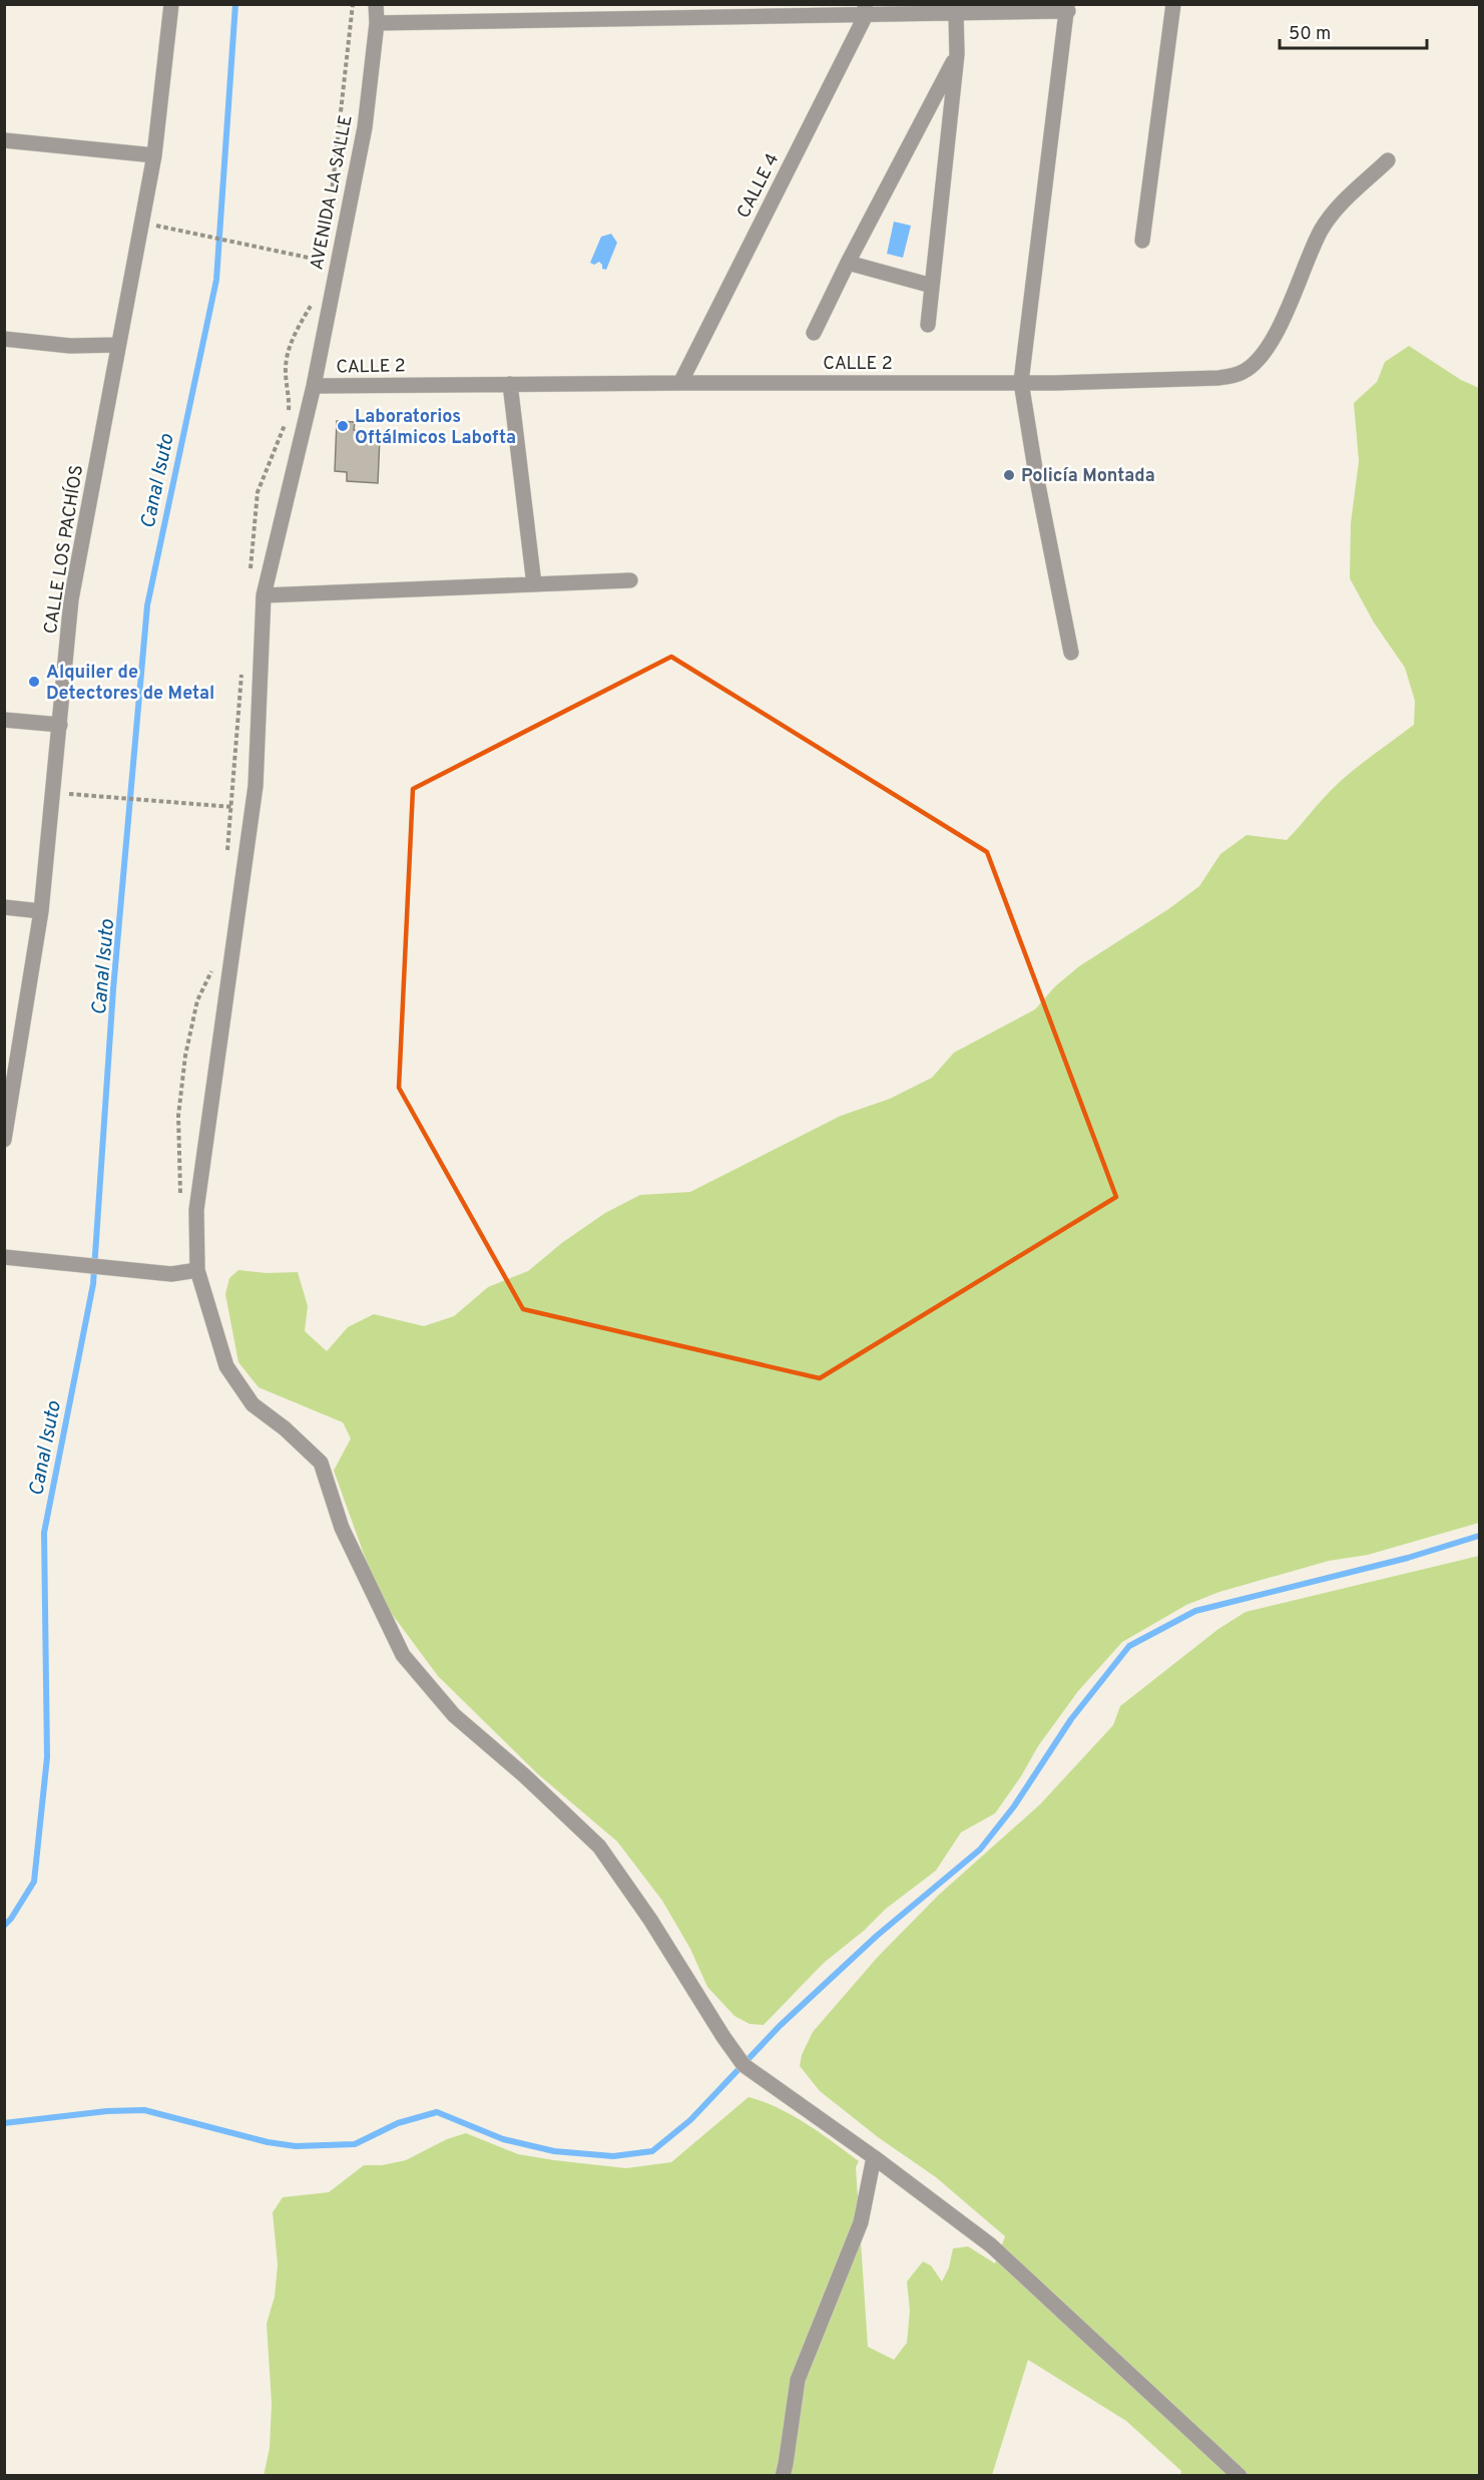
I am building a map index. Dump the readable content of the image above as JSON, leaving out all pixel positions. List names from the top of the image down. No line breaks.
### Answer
{"streets":{"street":["CALLE 4","AVENIDA LA SALLE","CALLE 2","CALLE LOS PACHÍOS"]},"crossings":[["CALLE 4","CALLE 2"],["AVENIDA LA SALLE","CALLE 2"]],"water":["Canal Isuto"],"places":["Laboratorios Oftálmicos Labofta","Policía Montada","Alquiler de Detectores de Metal"],"scale_bar":"50 m"}
